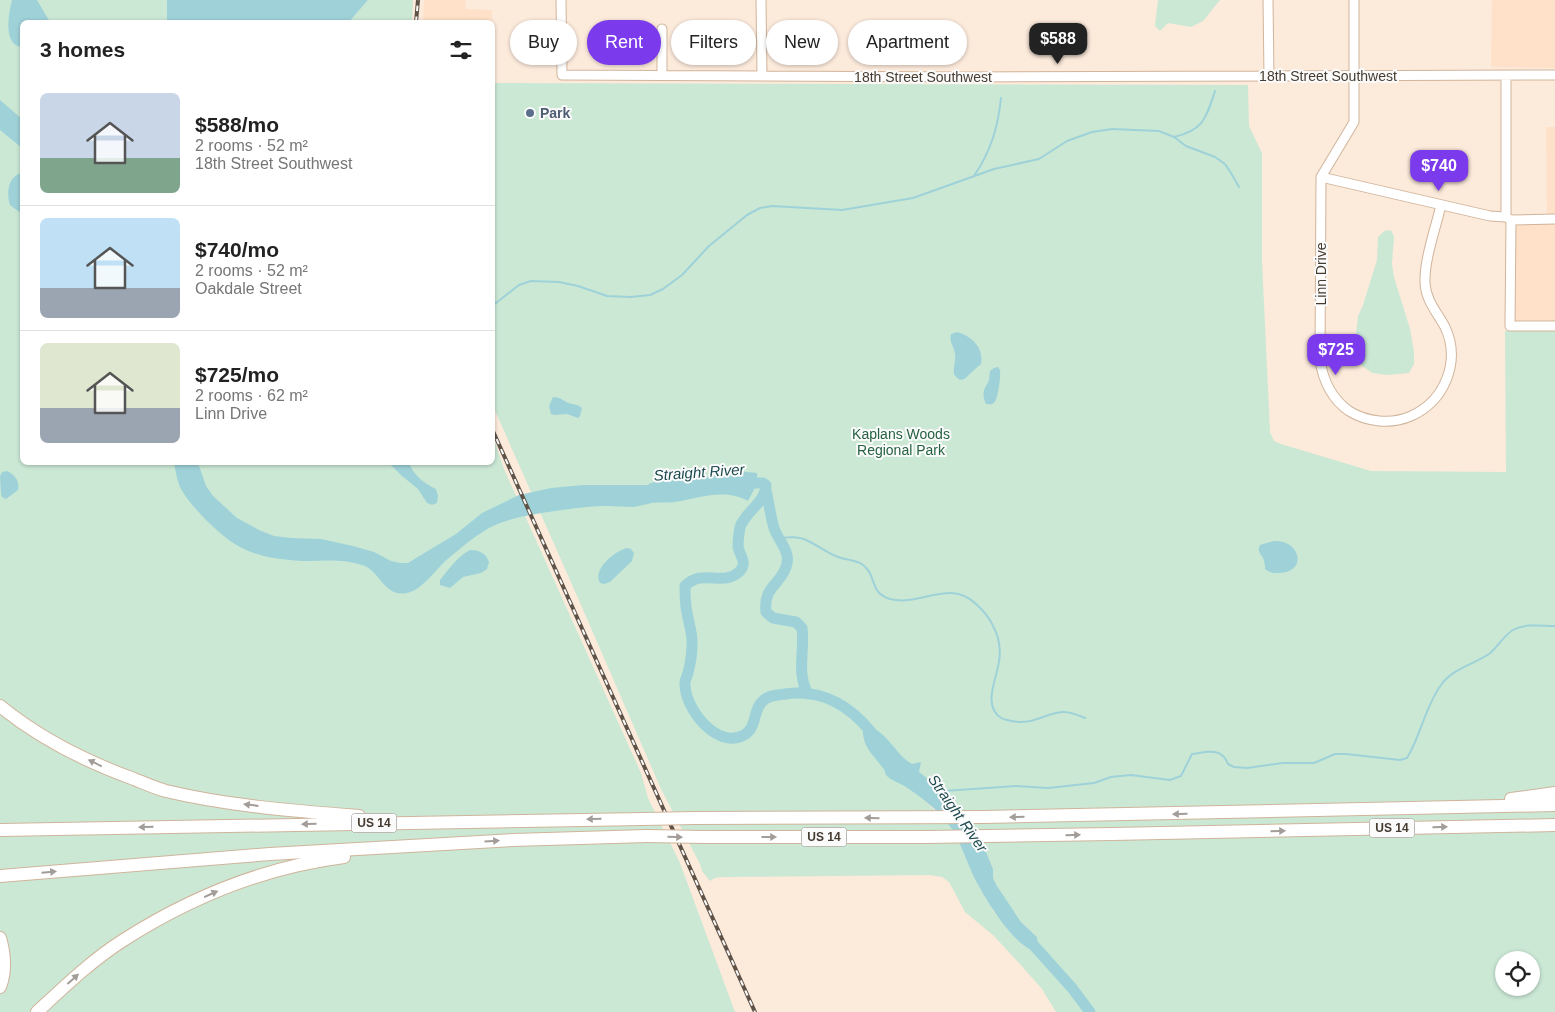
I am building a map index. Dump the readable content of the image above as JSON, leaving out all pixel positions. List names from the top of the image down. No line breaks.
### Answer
{"streets":{"highway":["US 14"],"street":["18th Street Southwest","Linn Drive"]},"water":["Straight River"],"parks":["Kaplans Woods Regional Park"],"places":["Park"],"page":{"chip":["Buy","Rent","Filters","New","Apartment"],"heading":"3 homes","price":["$588","$740","$725"],"list":[{"name":"$588/mo","note":"2 rooms · 52 m² · 18th Street Southwest"},{"name":"$740/mo","note":"2 rooms · 52 m² · Oakdale Street"},{"name":"$725/mo","note":"2 rooms · 62 m² · Linn Drive"}]}}
